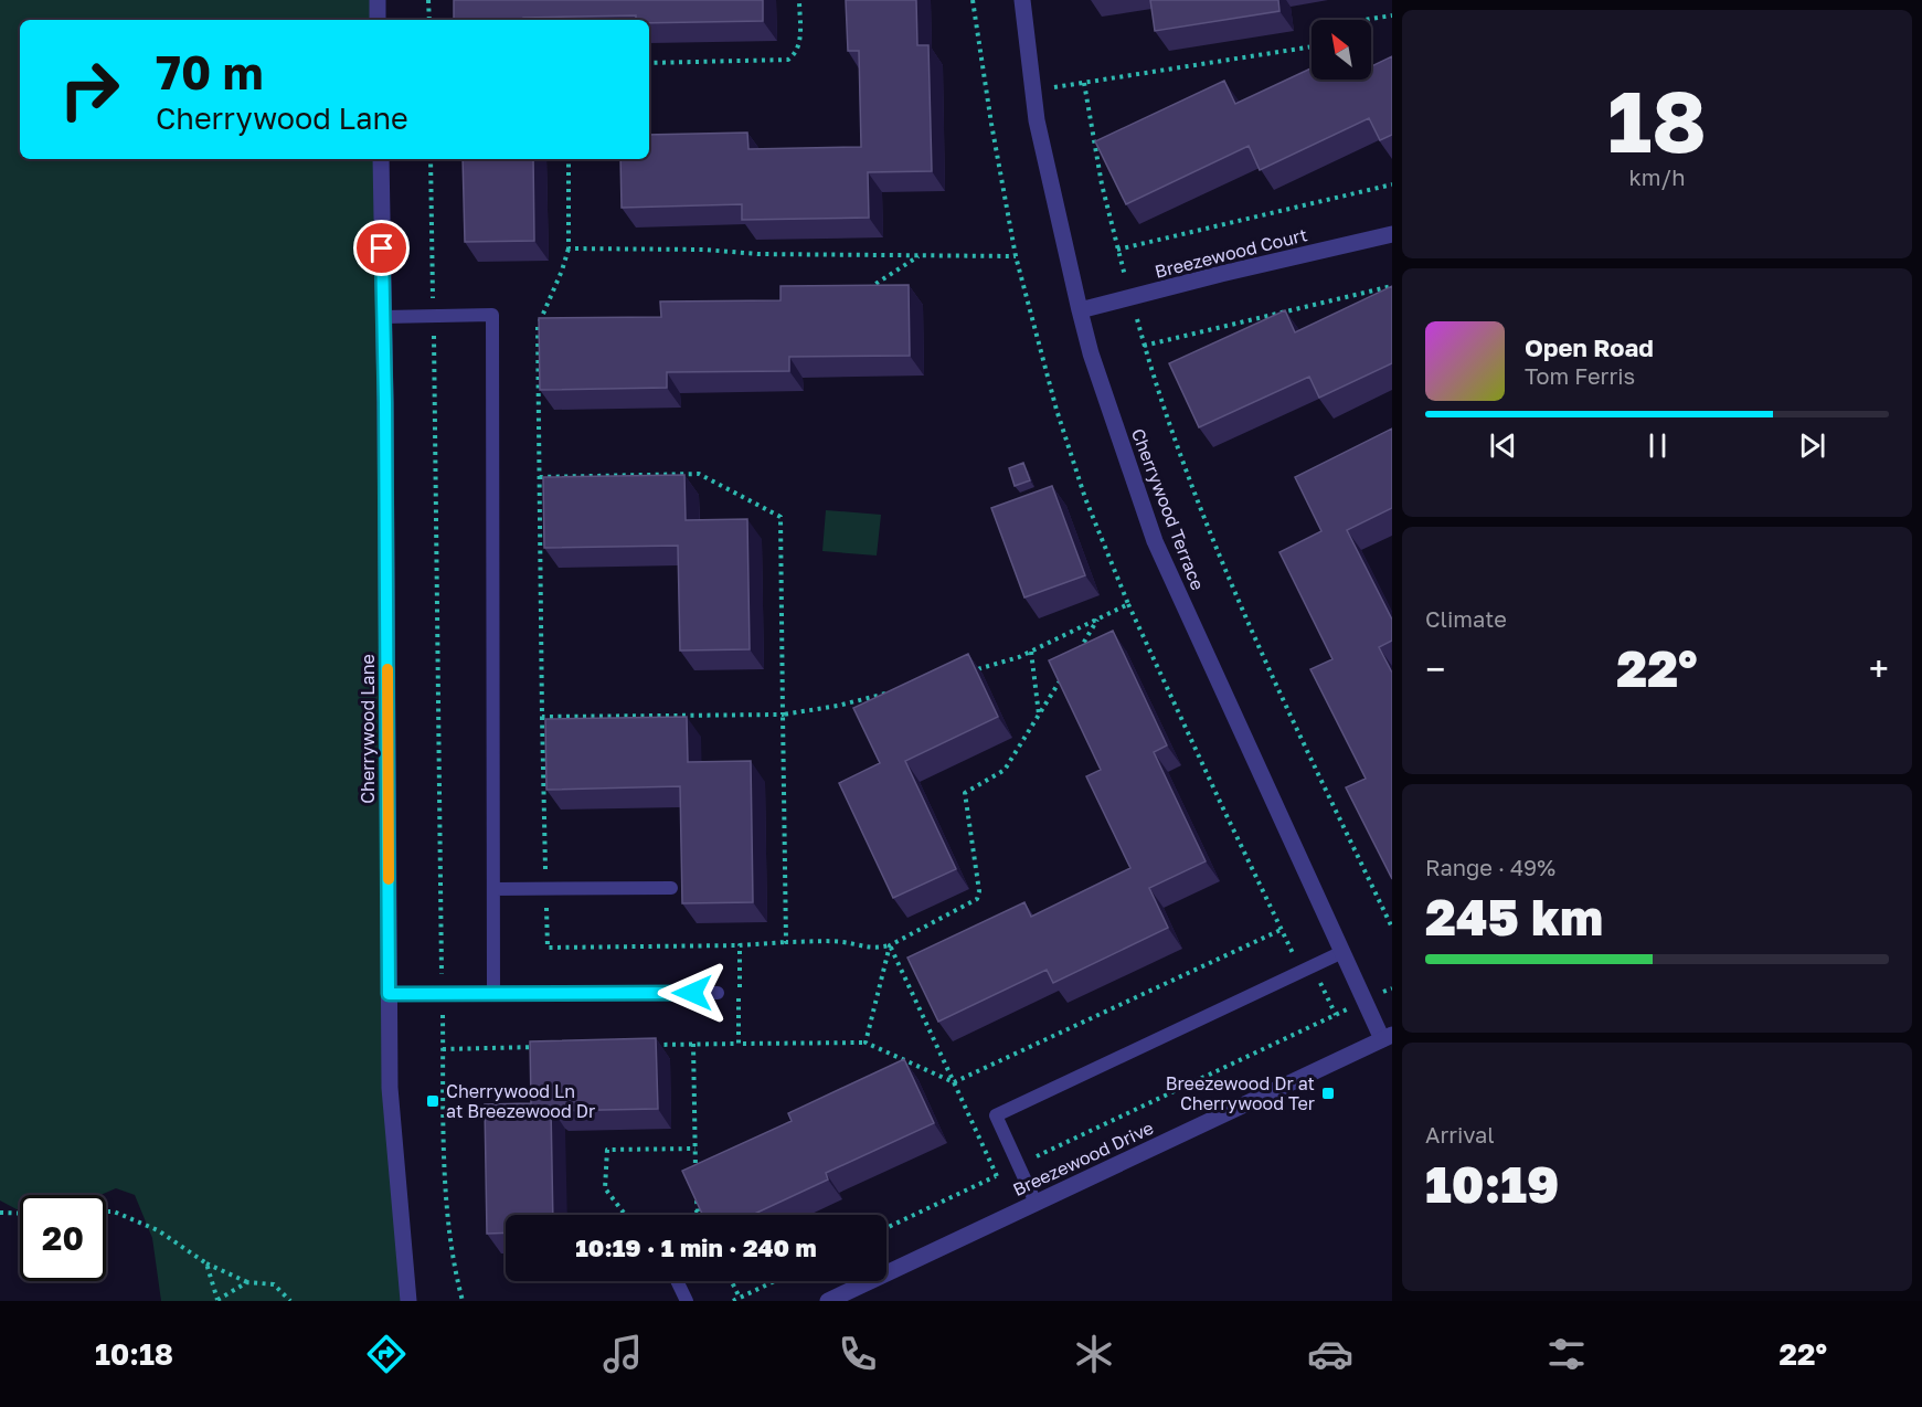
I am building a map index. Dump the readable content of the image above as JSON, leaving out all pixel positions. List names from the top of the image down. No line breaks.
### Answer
{"streets":{"street":["Breezewood Court","Cherrywood Terrace","Cherrywood Lane","Breezewood Drive"]},"crossings":[["Breezewood Court","Cherrywood Terrace"],["Cherrywood Terrace","Breezewood Drive"]],"places":{"transit":["Breezewood Dr at Cherrywood Ter","Cherrywood Ln at Breezewood Dr"]},"north":"top left","page":{"tile":[["18","km/h"],"Climate",["Range · 49%","245 km"],["Arrival","10:19"]],"turn":["70 m","Cherrywood Lane"],"song":["Open Road","Tom Ferris"],"heat":["−","22°","+"],"limit":"20","trip":"10:19 · 1 min · 240 m","tabs":["10:18","22°"]}}
